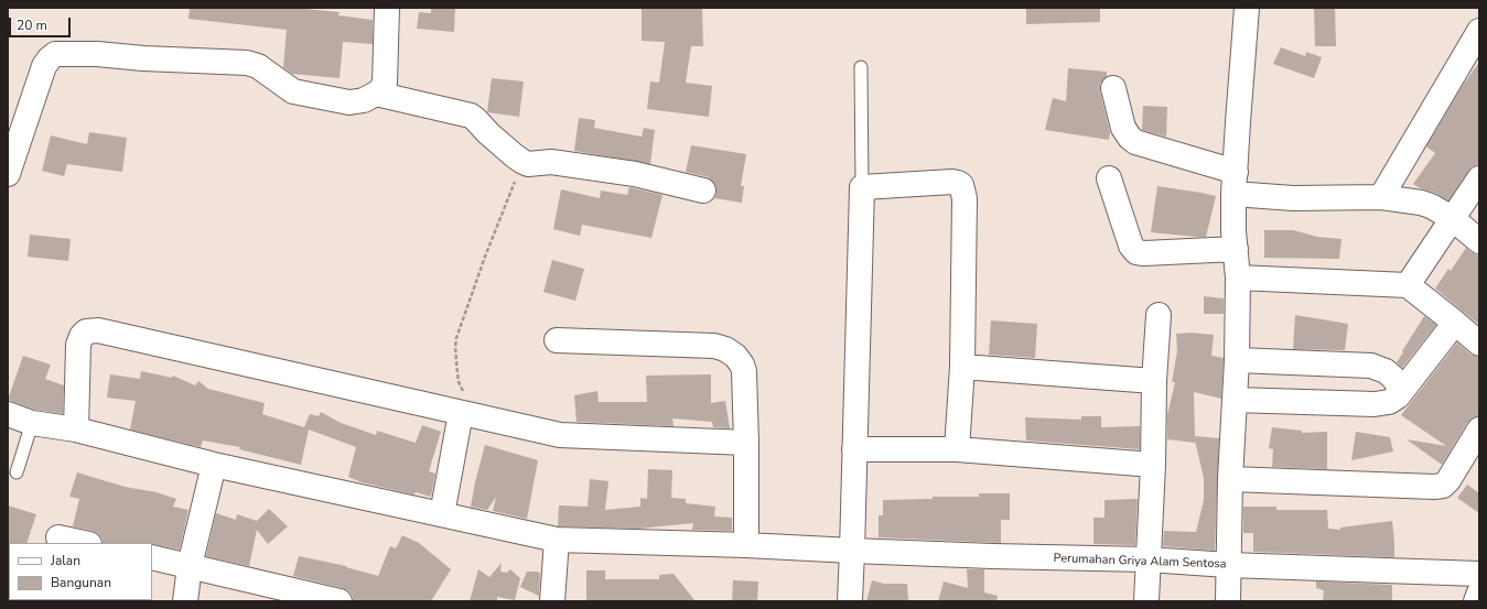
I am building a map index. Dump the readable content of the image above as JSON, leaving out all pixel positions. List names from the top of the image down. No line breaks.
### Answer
{"streets":{"street":["Perumahan Griya Alam Sentosa"]},"legend":["Jalan","Bangunan"],"scale_bar":"20 m"}
